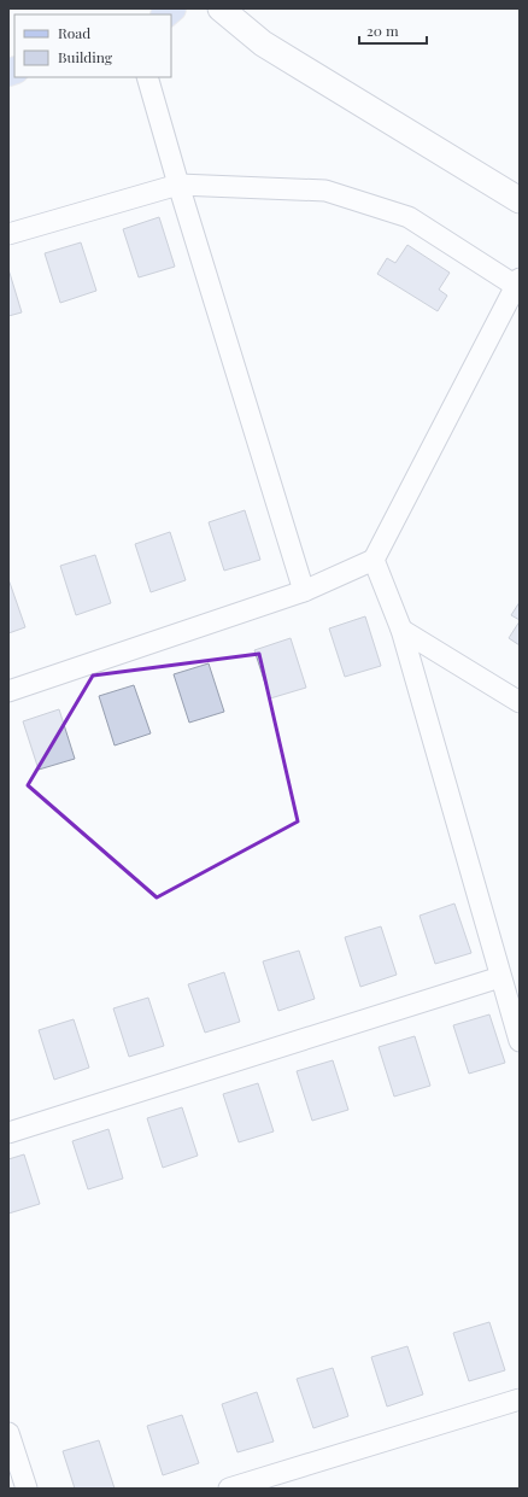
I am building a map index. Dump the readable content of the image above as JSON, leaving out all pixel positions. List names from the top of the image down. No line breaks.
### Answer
{"legend":["Road","Building"],"scale_bar":"20 m"}
